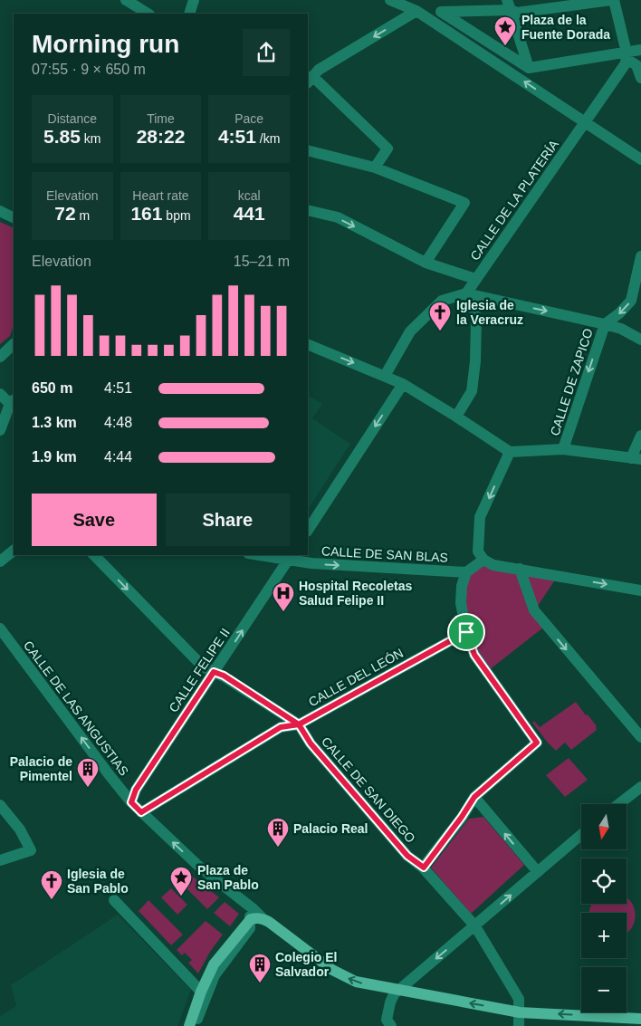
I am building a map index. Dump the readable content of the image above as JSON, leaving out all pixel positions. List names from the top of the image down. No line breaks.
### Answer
{"streets":{"street":["CALLE DE LA PLATERÍA","CALLE DE ZAPICO","CALLE DE SAN BLAS","CALLE FELIPE II","CALLE DEL LEÓN","CALLE DE LAS ANGUSTIAS","CALLE DE SAN DIEGO"]},"crossings":[["CALLE DE SAN BLAS","CALLE FELIPE II"],["CALLE FELIPE II","CALLE DE LAS ANGUSTIAS"],["CALLE DEL LEÓN","CALLE DE SAN DIEGO"]],"one_way":["CALLE DE ZAPICO","CALLE DE SAN BLAS","CALLE FELIPE II","CALLE DE LAS ANGUSTIAS"],"places":{"place":["Plaza de la Fuente Dorada","Plaza de San Pablo"],"church":["Iglesia de la Veracruz","Iglesia de San Pablo"],"hospital":["Hospital Recoletas Salud Felipe II"],"building":["Palacio de Pimentel","Palacio Real","Colegio El Salvador"]},"north":"bottom","page":{"heading":["Morning run","07:55 · 9 × 650 m"],"stats":[["Distance","5.85 km"],["Time","28:22"],["Pace","4:51 /km"],["Elevation","72 m"],["Heart rate","161 bpm"],["kcal","441"]],"chart":["Elevation","15–21 m"],"list":[{"name":"650 m","note":"4:51"},{"name":"1.3 km","note":"4:48"},{"name":"1.9 km","note":"4:44"}],"buttons":["Save","Share"],"map_buttons":["+","−"]}}
